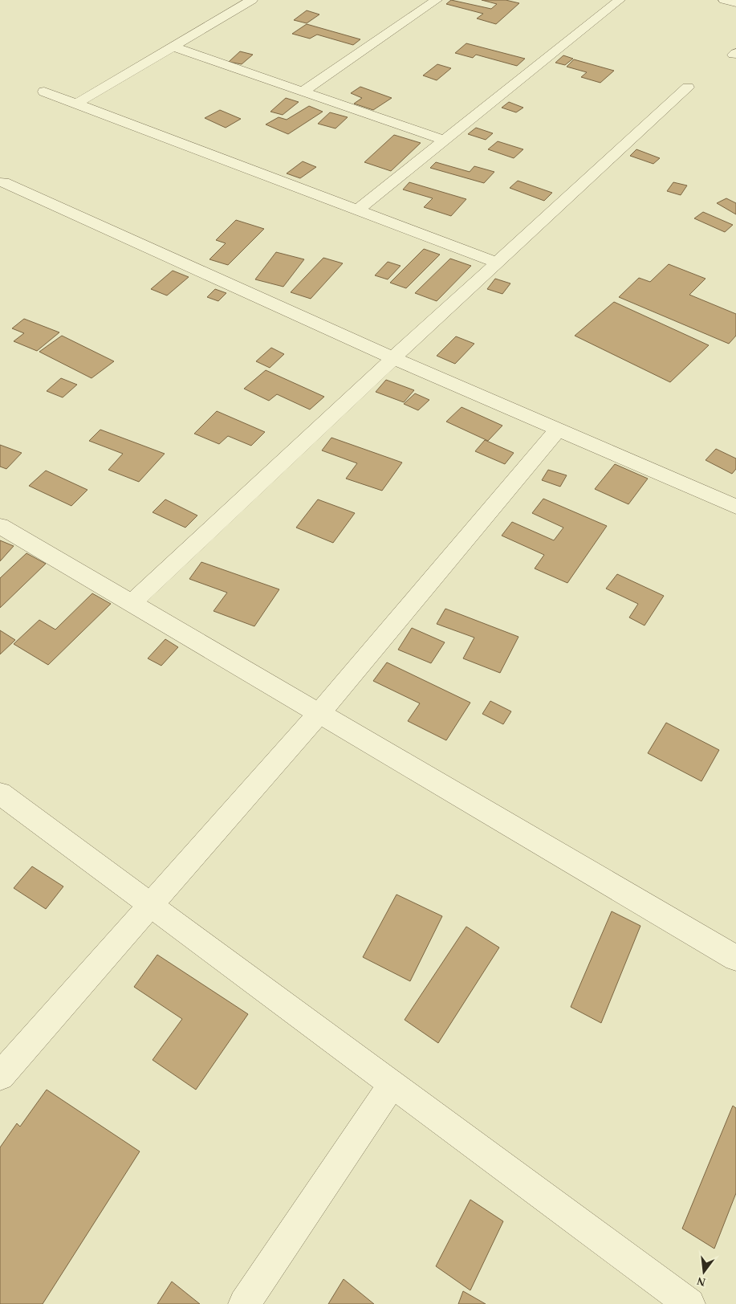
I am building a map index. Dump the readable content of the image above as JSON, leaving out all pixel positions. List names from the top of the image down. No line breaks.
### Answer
{"north":"bottom"}
